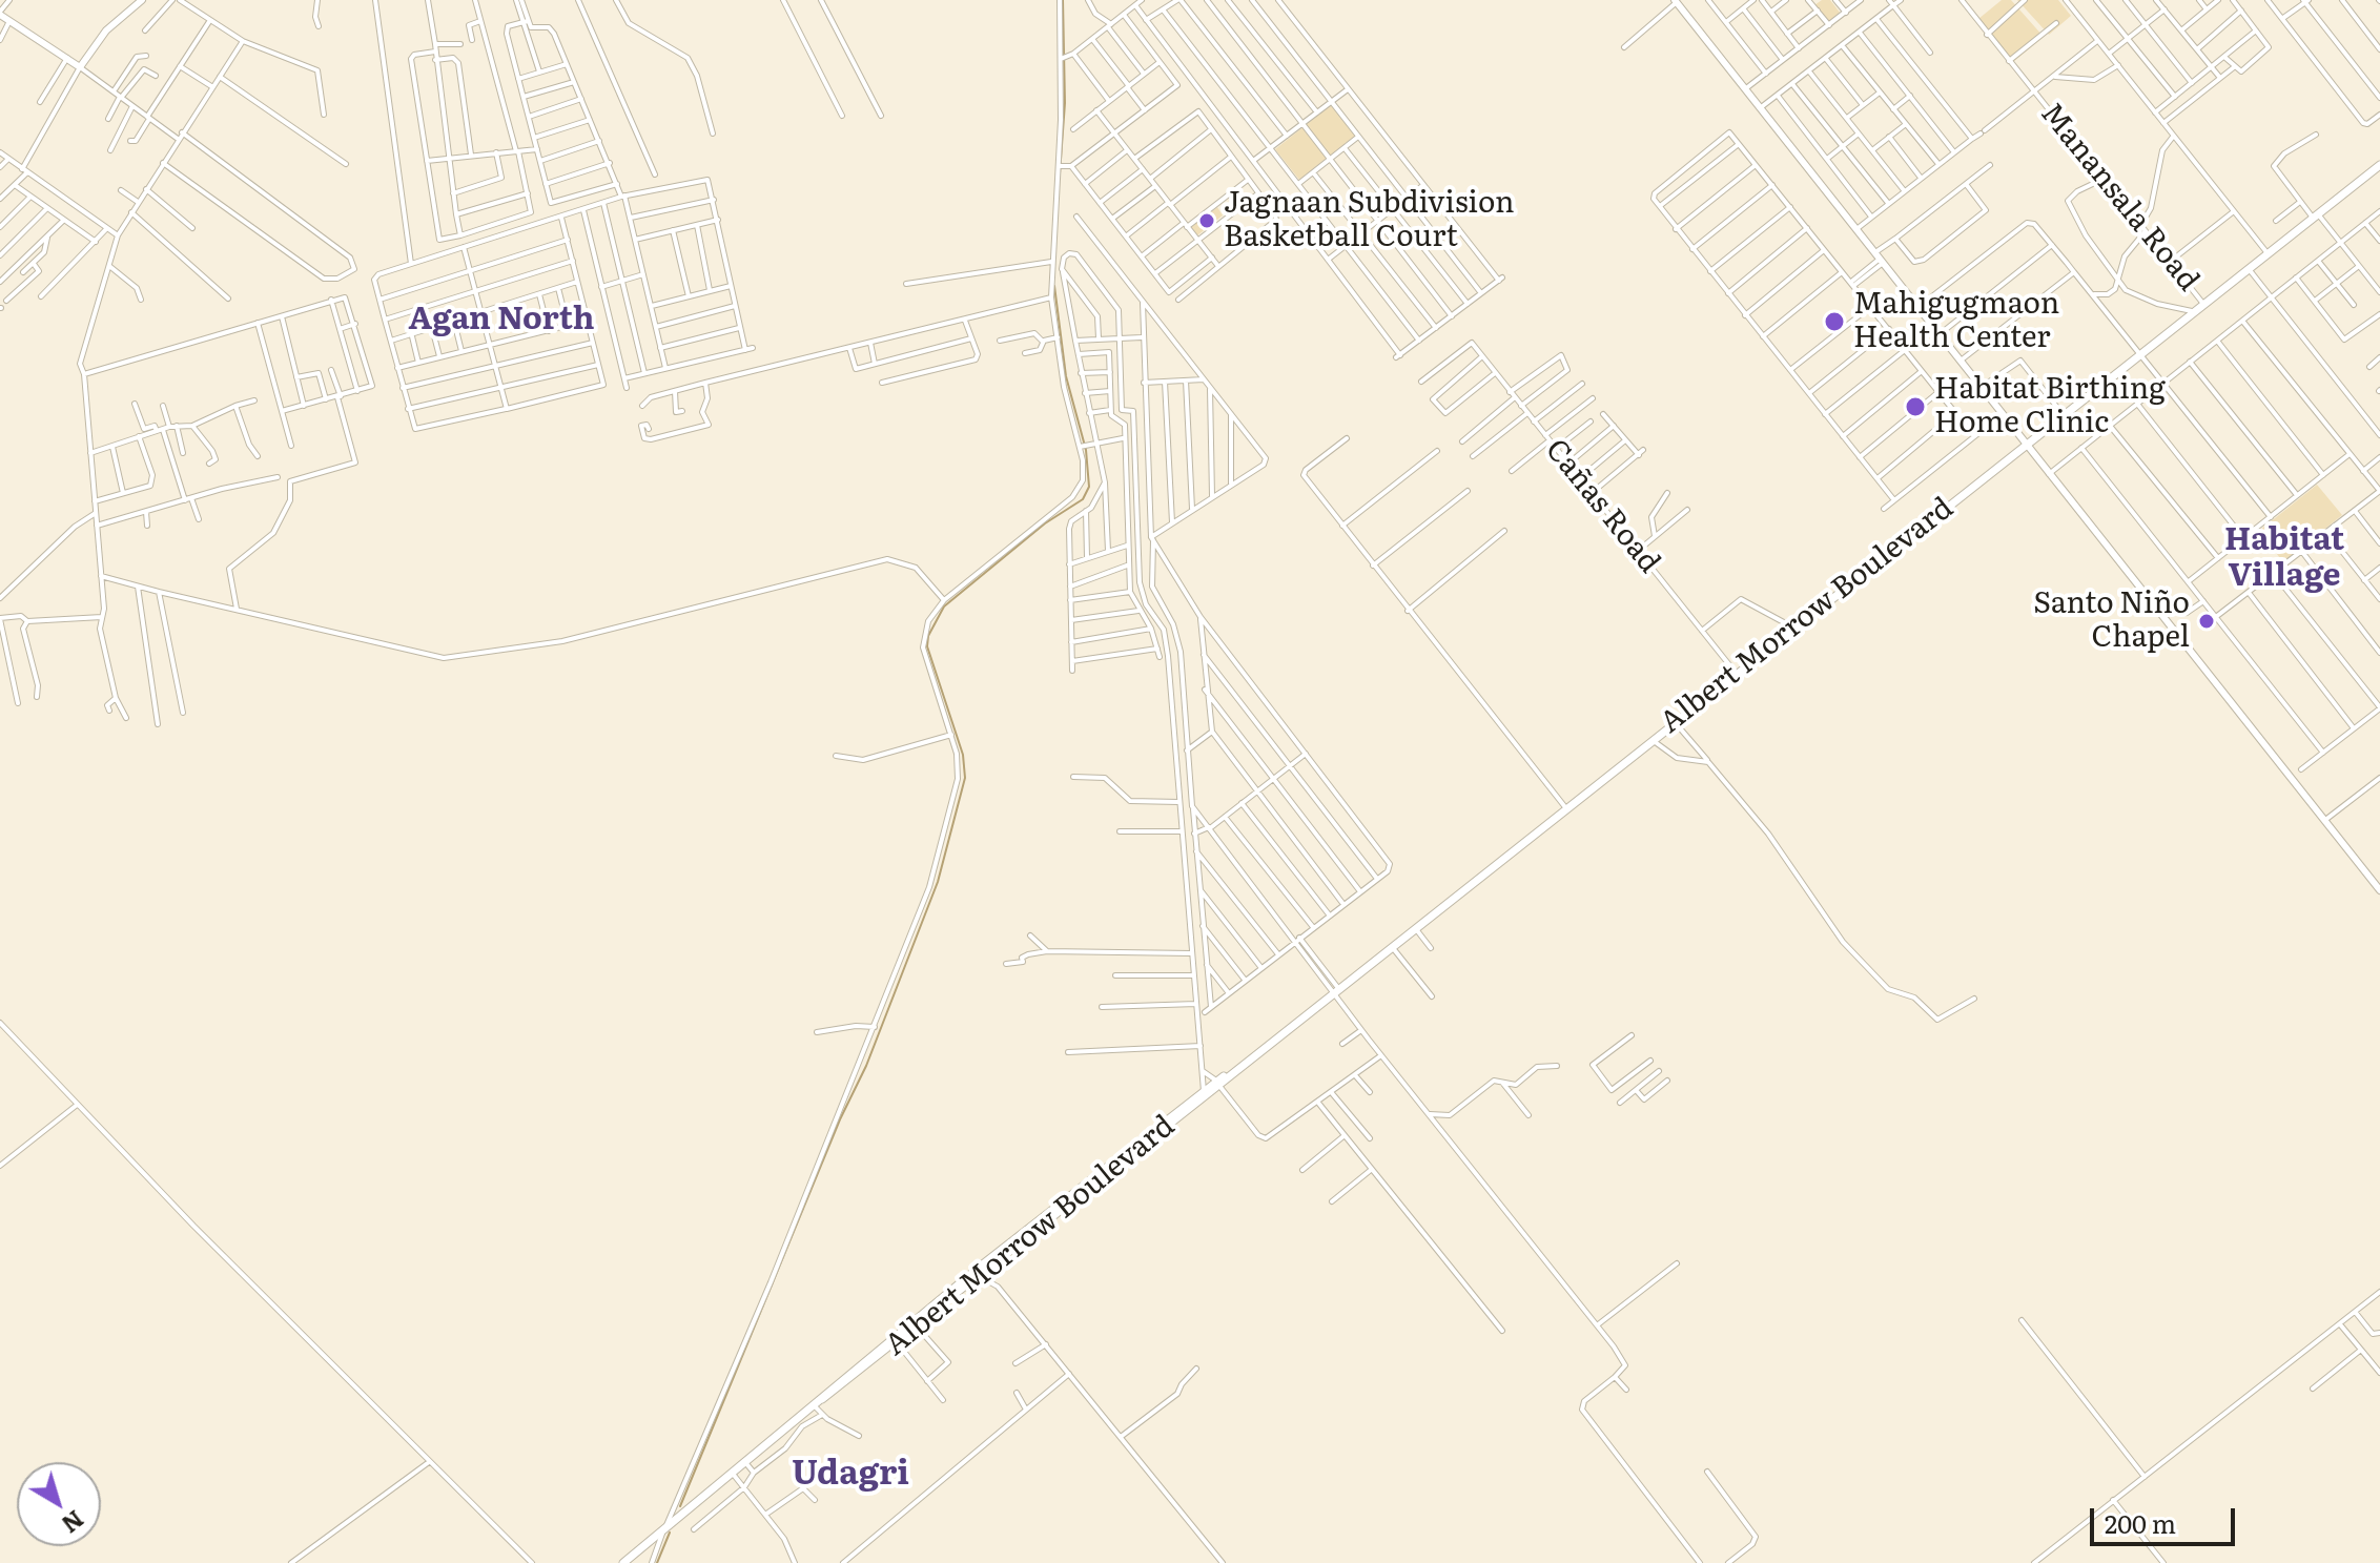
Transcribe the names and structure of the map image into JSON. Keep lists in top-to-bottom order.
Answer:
{
  "streets": {
    "highway": ["Albert Morrow Boulevard"],
    "street": ["Manansala Road", "Cañas Road"]
  },
  "crossings": [
    ["Manansala Road", "Albert Morrow Boulevard"],
    ["Cañas Road", "Albert Morrow Boulevard"]
  ],
  "districts": ["Agan North", "Habitat Village", "Udagri"],
  "places": [
    "Jagnaan Subdivision Basketball Court",
    "Mahigugmaon Health Center",
    "Habitat Birthing Home Clinic",
    "Santo Niño Chapel"
  ],
  "scale_bar": "200 m",
  "north": "bottom right"
}
